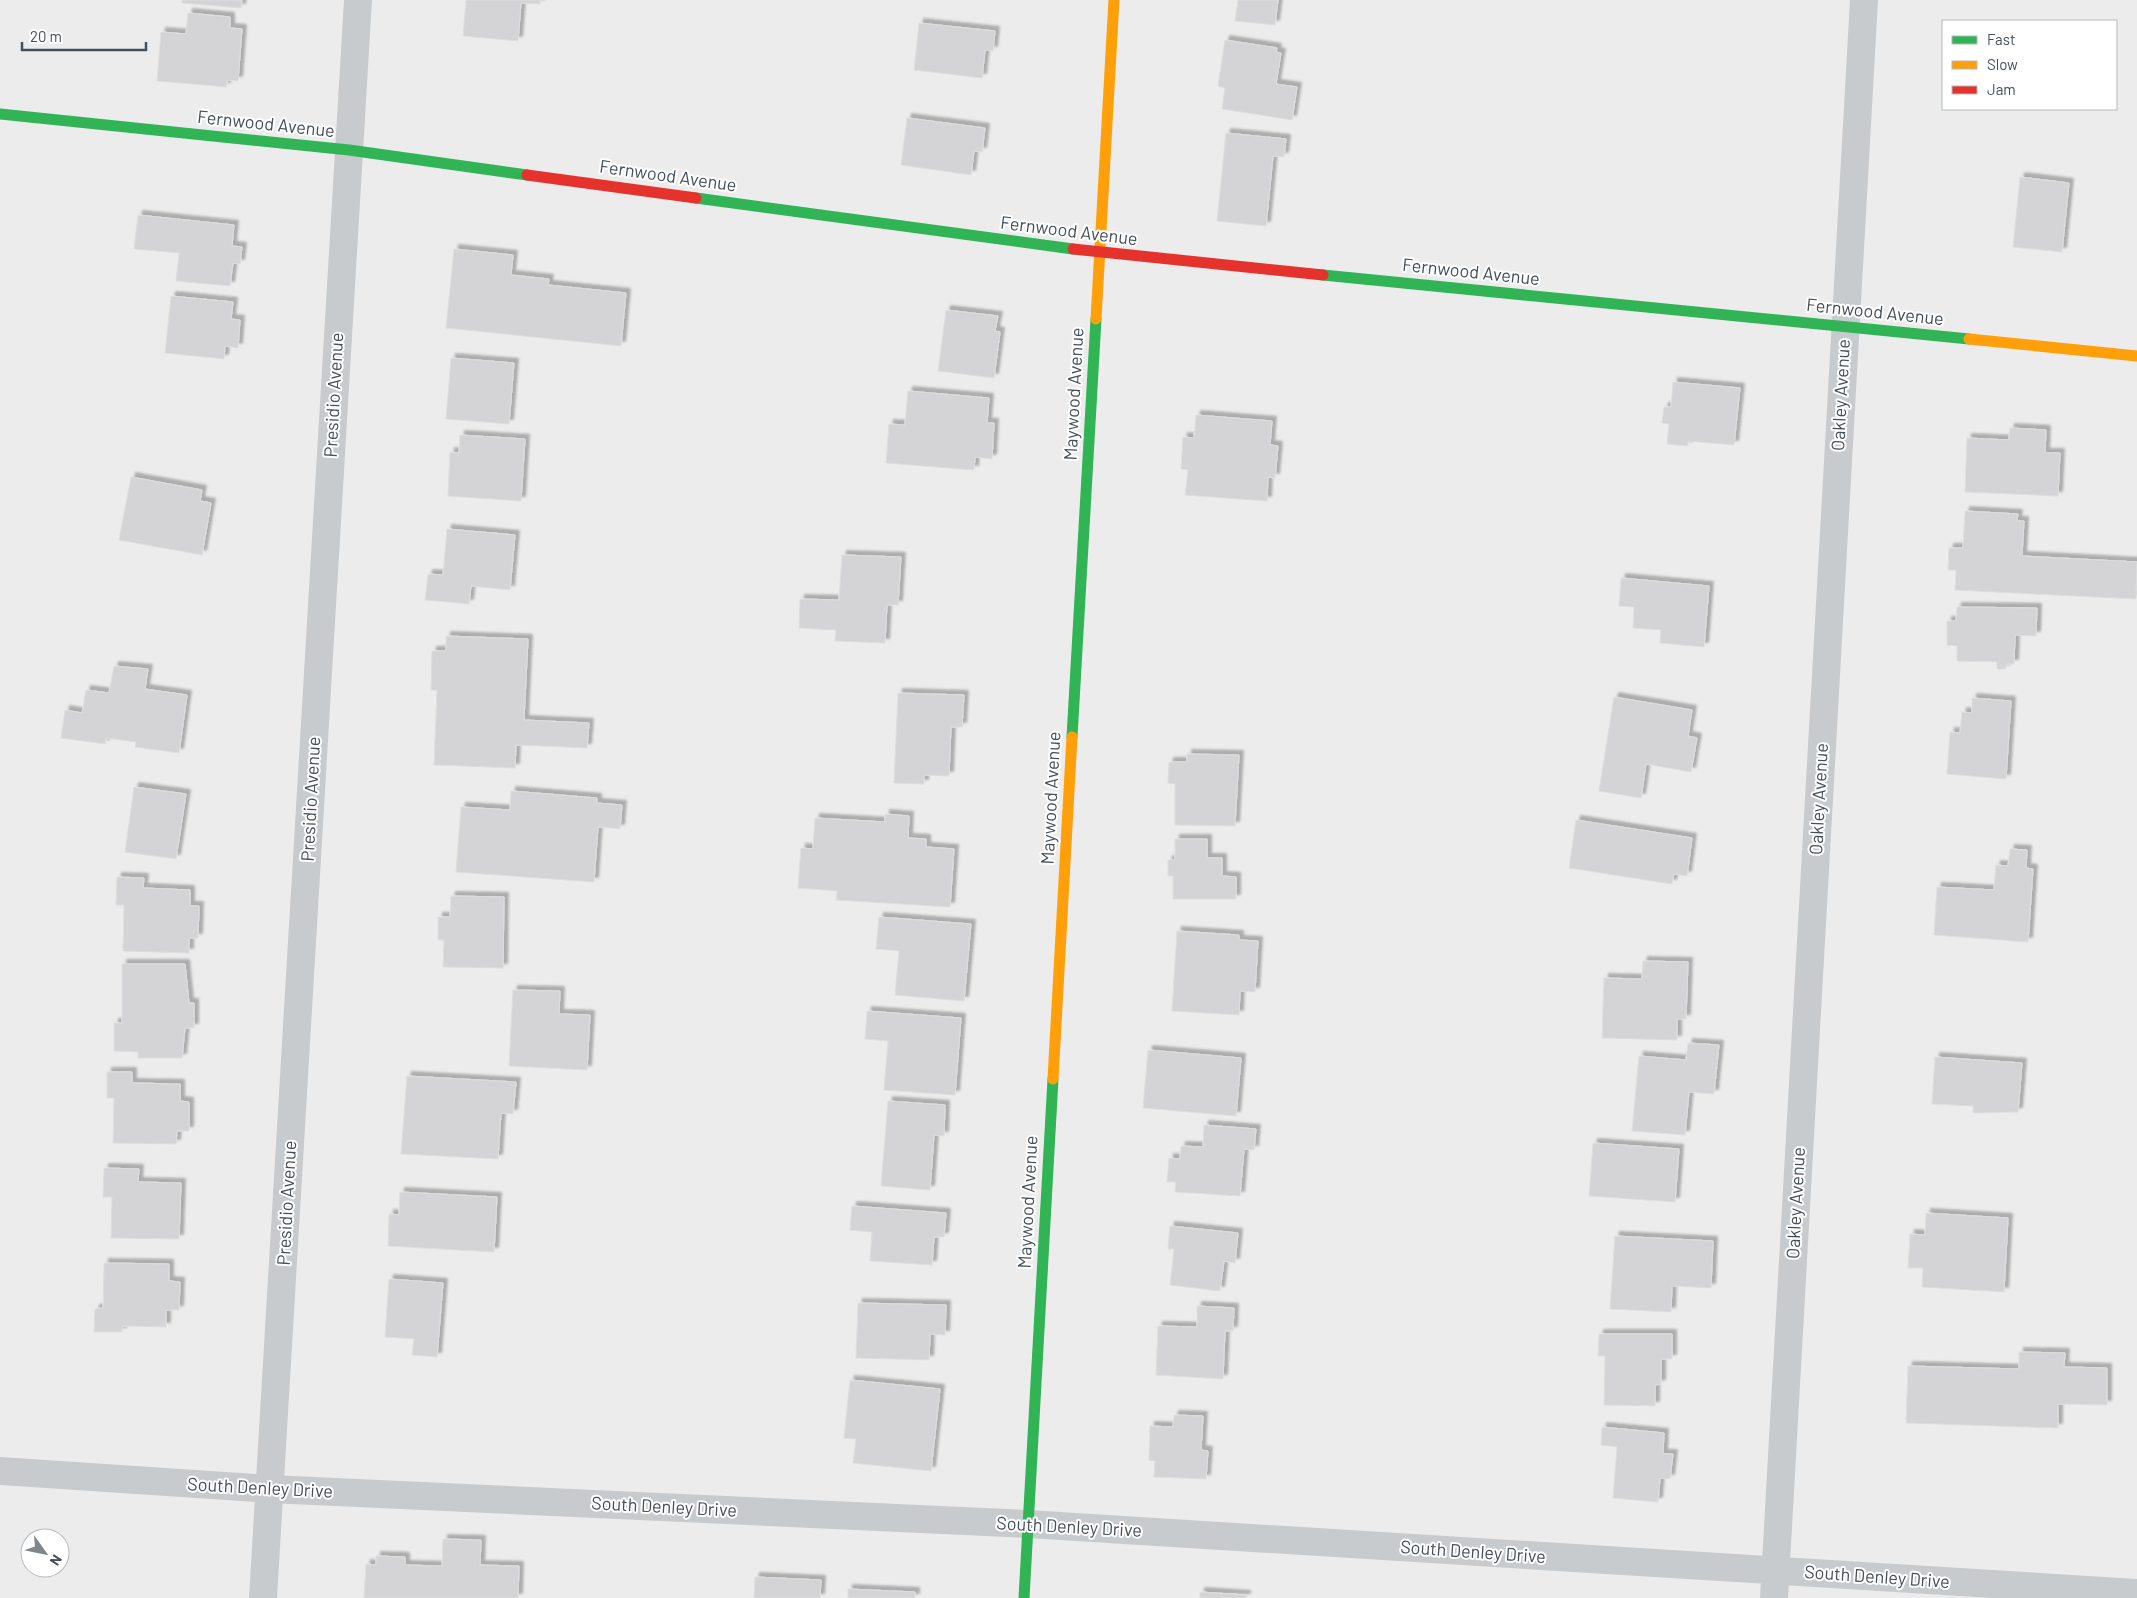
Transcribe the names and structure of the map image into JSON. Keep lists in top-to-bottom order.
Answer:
{
  "streets": {
    "street": [
      "Fernwood Avenue",
      "Maywood Avenue",
      "Presidio Avenue",
      "Oakley Avenue",
      "South Denley Drive"
    ]
  },
  "crossings": [
    ["Fernwood Avenue", "Maywood Avenue"],
    ["Fernwood Avenue", "Presidio Avenue"],
    ["Fernwood Avenue", "Oakley Avenue"],
    ["Maywood Avenue", "South Denley Drive"],
    ["Presidio Avenue", "South Denley Drive"],
    ["Oakley Avenue", "South Denley Drive"]
  ],
  "legend": ["Fast", "Slow", "Jam"],
  "scale_bar": "20 m",
  "north": "bottom right"
}
